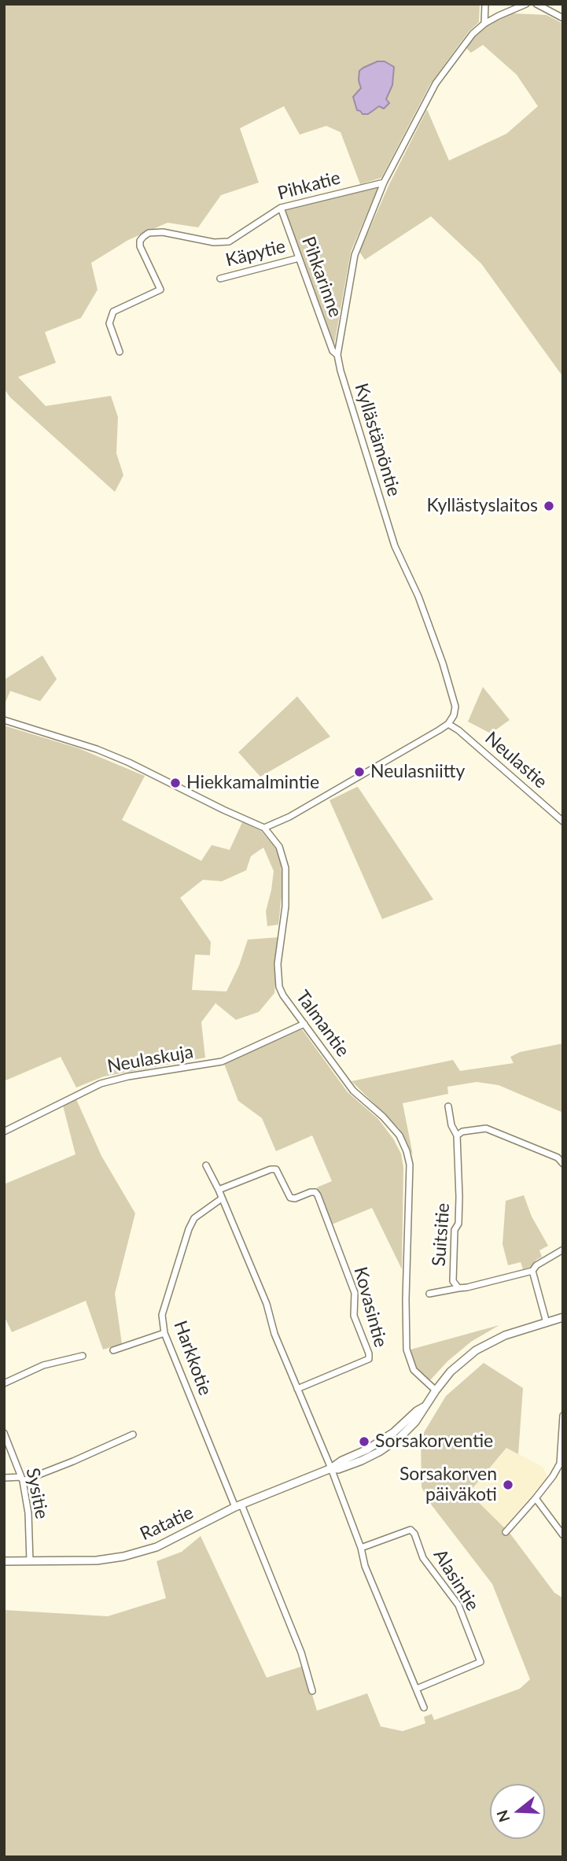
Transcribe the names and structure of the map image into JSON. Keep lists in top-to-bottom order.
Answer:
{
  "streets": {
    "street": [
      "Pihkatie",
      "Käpytie",
      "Pihkarinne",
      "Kyllästämöntie",
      "Neulastie",
      "Talmantie",
      "Neulaskuja",
      "Suitsitie",
      "Kovasintie",
      "Harkkotie",
      "Sysitie",
      "Ratatie",
      "Alasintie"
    ]
  },
  "crossings": [
    ["Pihkatie", "Pihkarinne"],
    ["Pihkatie", "Kyllästämöntie"],
    ["Käpytie", "Pihkarinne"],
    ["Pihkarinne", "Kyllästämöntie"],
    ["Kyllästämöntie", "Neulastie"],
    ["Talmantie", "Neulaskuja"],
    ["Talmantie", "Ratatie"],
    ["Harkkotie", "Ratatie"],
    ["Sysitie", "Ratatie"]
  ],
  "places": [
    "Kyllästyslaitos",
    "Neulasniitty",
    "Hiekkamalmintie",
    "Sorsakorventie",
    "Sorsakorven päiväkoti"
  ],
  "north": "left"
}
